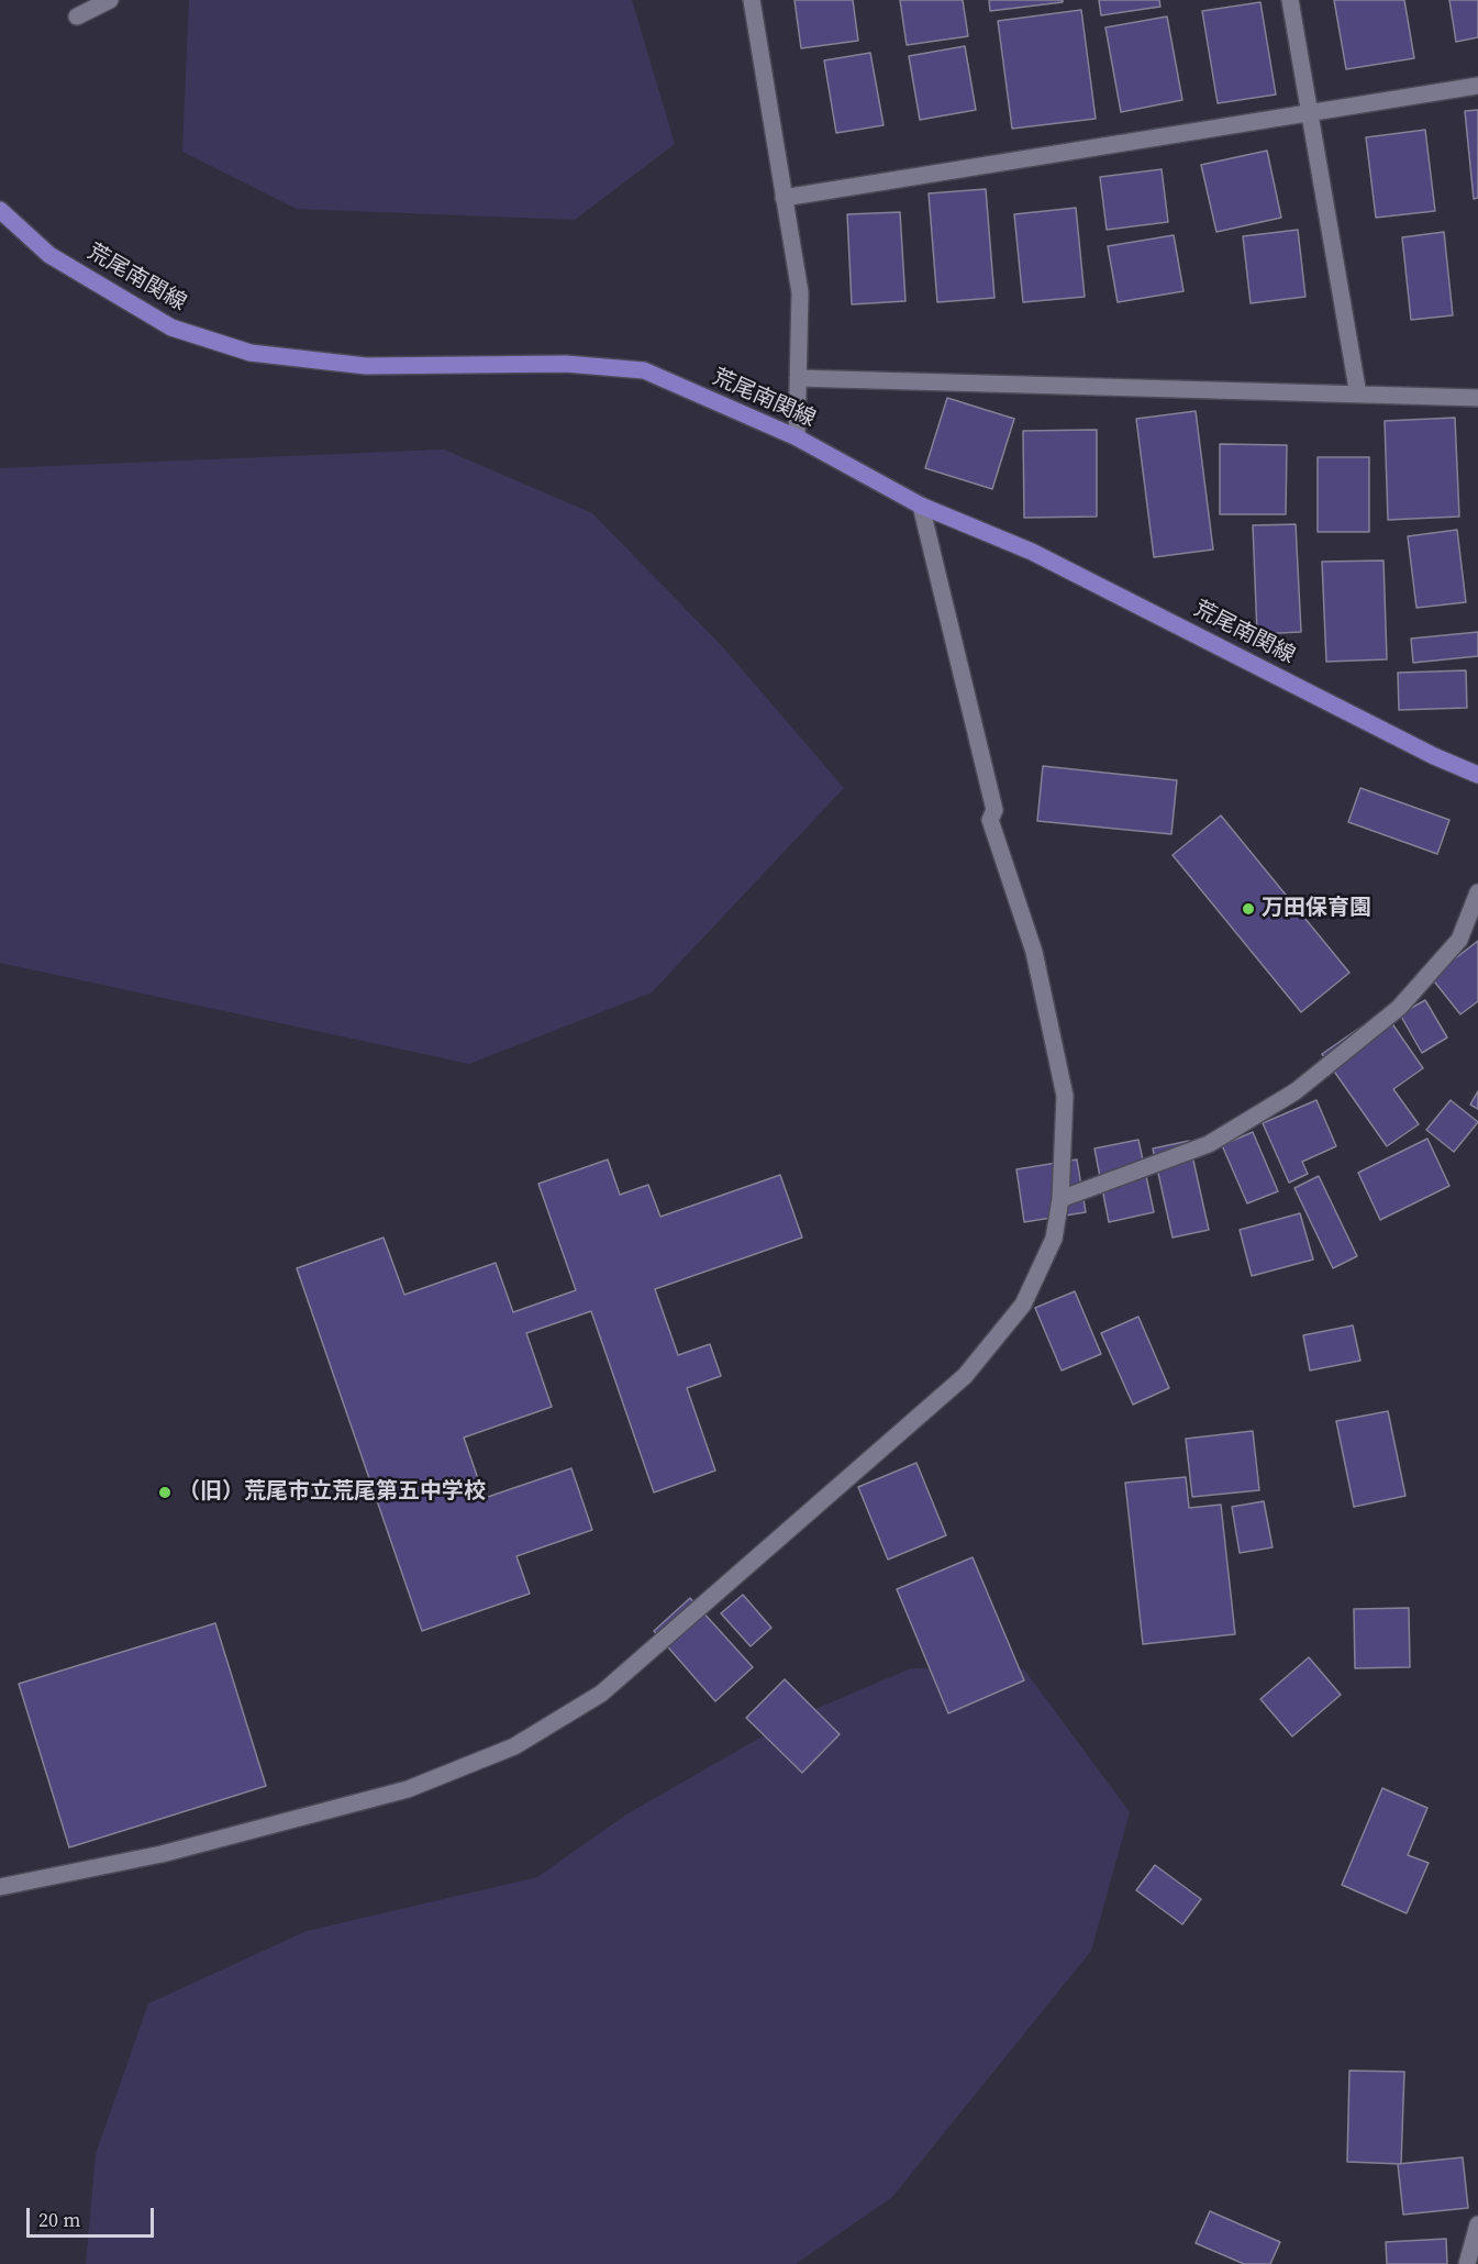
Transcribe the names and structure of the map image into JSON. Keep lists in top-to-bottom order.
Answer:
{
  "streets": {
    "main road": ["荒尾南関線"]
  },
  "places": ["万田保育園", "（旧）荒尾市立荒尾第五中学校"],
  "scale_bar": "20 m"
}
